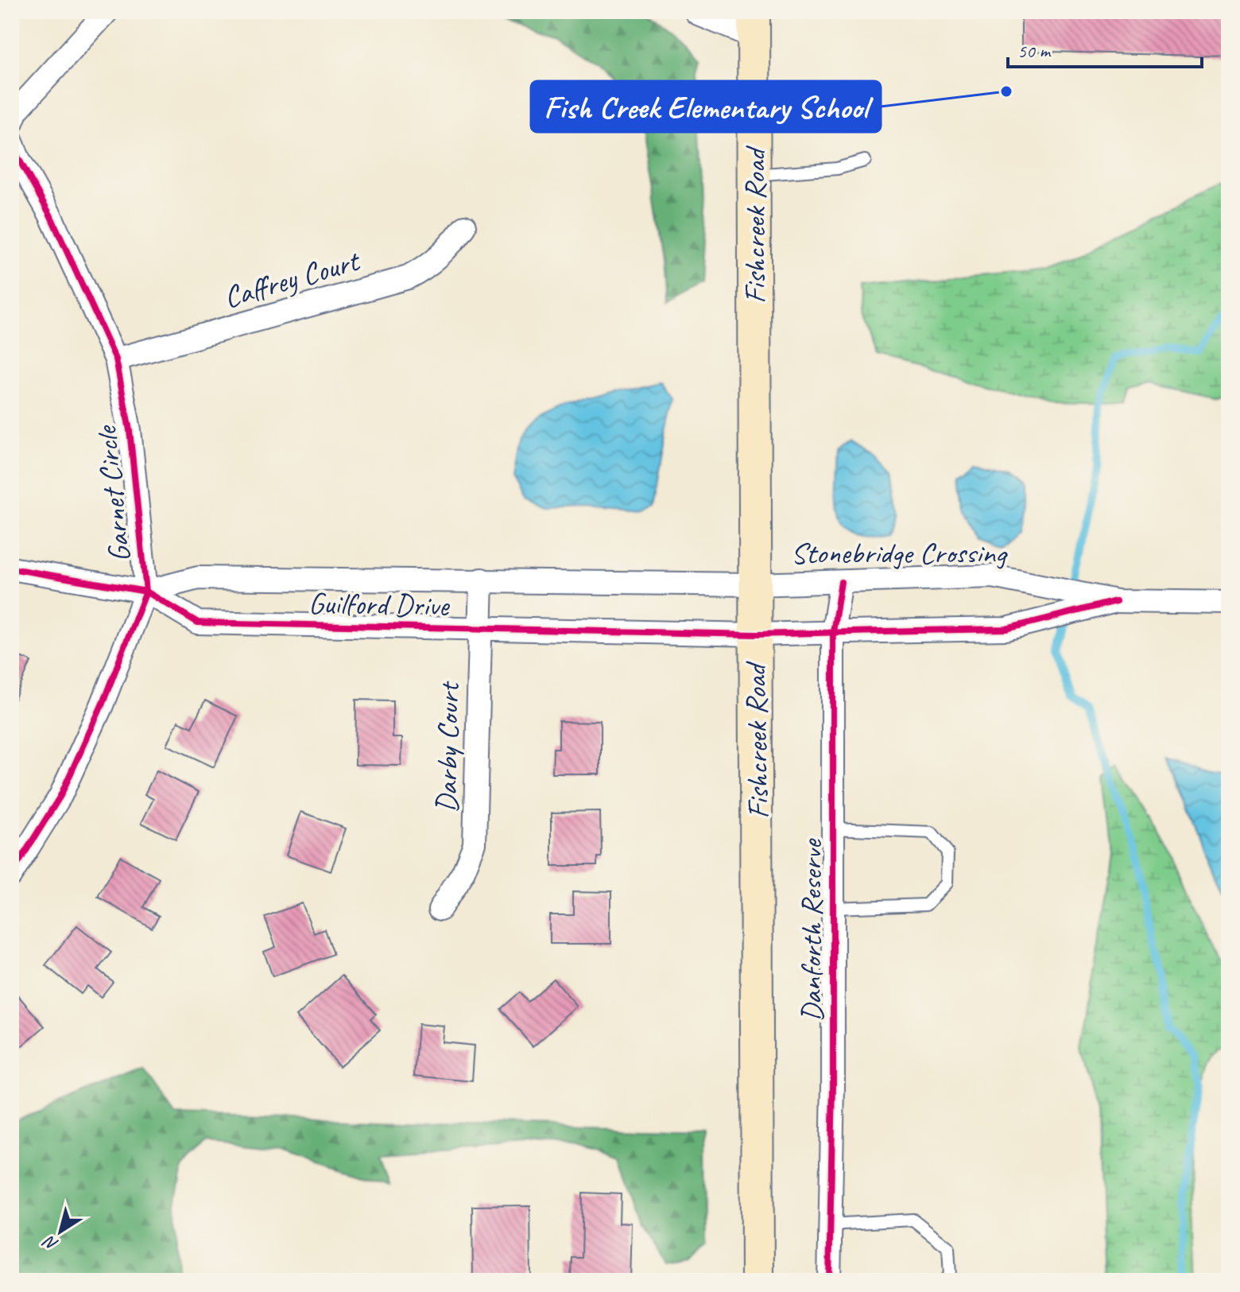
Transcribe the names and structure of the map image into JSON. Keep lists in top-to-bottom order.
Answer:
{
  "streets": {
    "main road": ["Fishcreek Road"],
    "street": [
      "Caffrey Court",
      "Garnet Circle",
      "Stonebridge Crossing",
      "Guilford Drive",
      "Darby Court",
      "Danforth Reserve"
    ]
  },
  "crossings": [
    ["Fishcreek Road", "Stonebridge Crossing"],
    ["Fishcreek Road", "Guilford Drive"],
    ["Caffrey Court", "Garnet Circle"],
    ["Garnet Circle", "Guilford Drive"],
    ["Stonebridge Crossing", "Guilford Drive"],
    ["Stonebridge Crossing", "Danforth Reserve"],
    ["Guilford Drive", "Darby Court"]
  ],
  "places": ["Fish Creek Elementary School"],
  "scale_bar": "50 m",
  "north": "bottom left"
}
